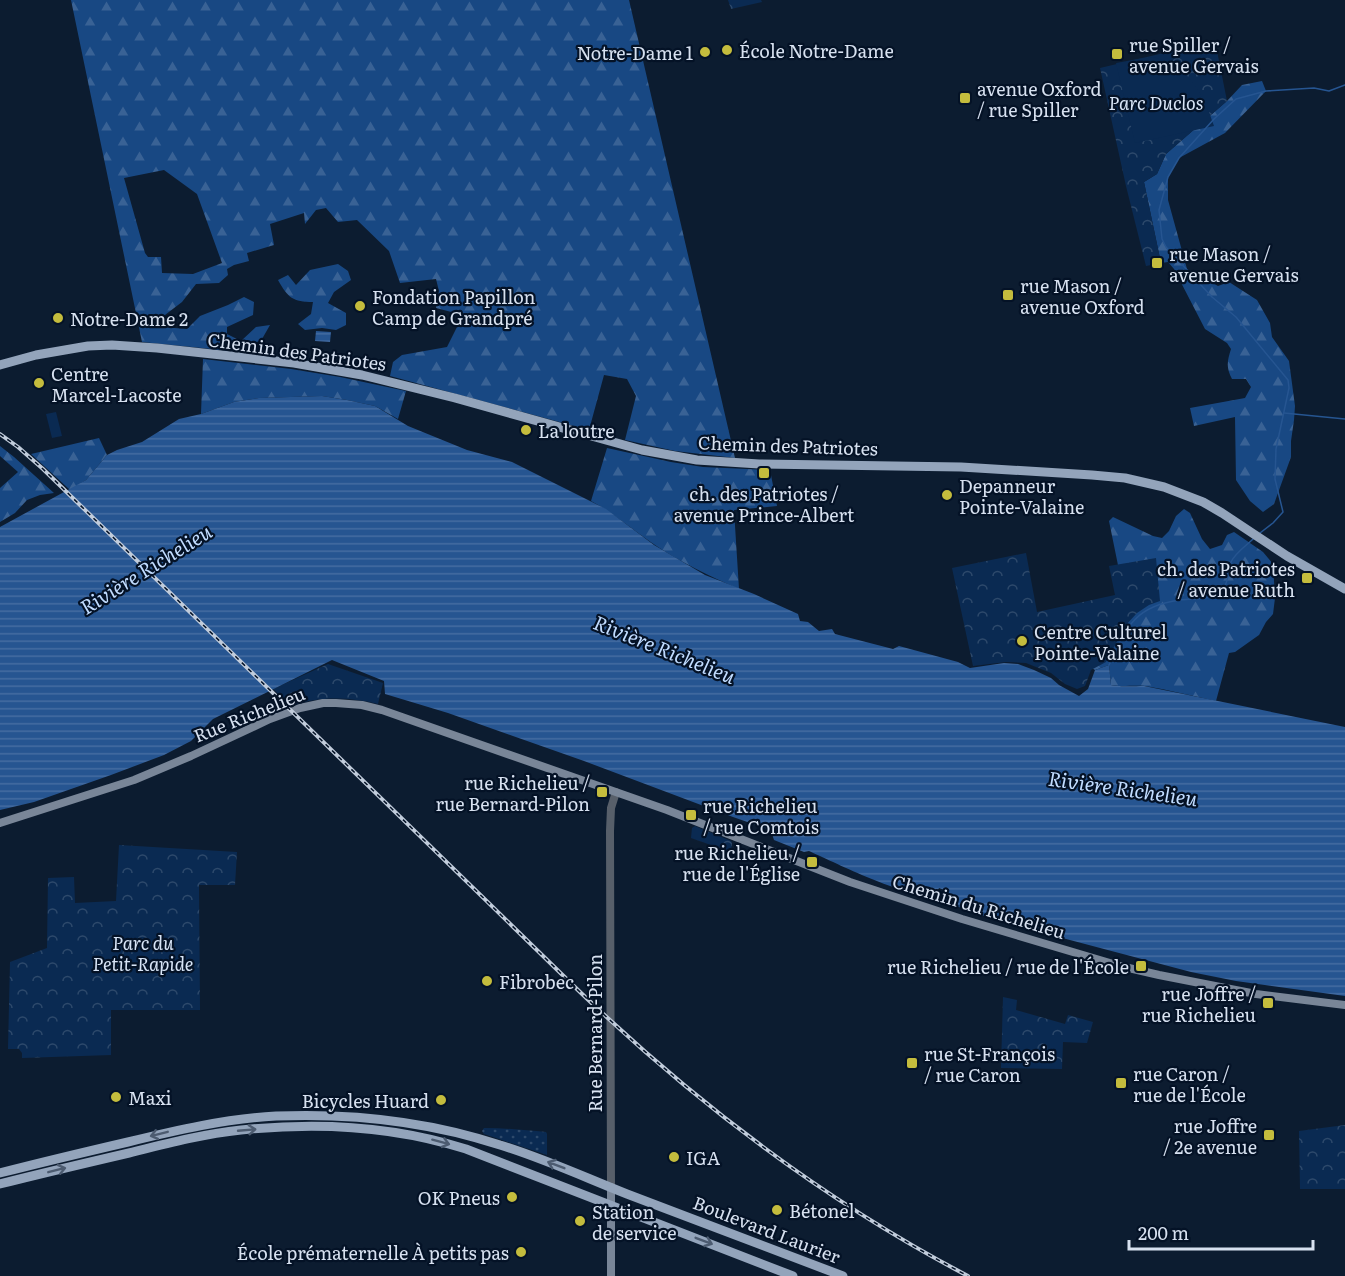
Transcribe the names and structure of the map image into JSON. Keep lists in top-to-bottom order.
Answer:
{
  "streets": {
    "main road": [
      "Chemin des Patriotes",
      "Rue Richelieu",
      "Chemin du Richelieu",
      "Rue Bernard-Pilon",
      "Boulevard Laurier"
    ]
  },
  "crossings": [
    ["Rue Richelieu", "Chemin du Richelieu"],
    ["Rue Richelieu", "Rue Bernard-Pilon"],
    ["Chemin du Richelieu", "Rue Bernard-Pilon"],
    ["Rue Bernard-Pilon", "Boulevard Laurier"]
  ],
  "water": ["Rivière Richelieu"],
  "parks": ["Parc Duclos", "Parc du Petit-Rapide"],
  "places": {
    "other": [
      "École Notre-Dame",
      "Notre-Dame 1",
      "Fondation Papillon Camp de Grandpré",
      "Notre-Dame 2",
      "Centre Marcel-Lacoste",
      "La loutre",
      "Depanneur Pointe-Valaine",
      "Centre Culturel Pointe-Valaine",
      "Fibrobec",
      "Maxi",
      "Bicycles Huard",
      "IGA",
      "OK Pneus",
      "Bétonel",
      "Station de service",
      "École prématernelle À petits pas"
    ],
    "transit": [
      "rue Spiller / avenue Gervais",
      "avenue Oxford / rue Spiller",
      "rue Mason / avenue Gervais",
      "rue Mason / avenue Oxford",
      "ch. des Patriotes / avenue Prince-Albert",
      "ch. des Patriotes / avenue Ruth",
      "rue Richelieu / rue Bernard-Pilon",
      "rue Richelieu / rue Comtois",
      "rue Richelieu / rue de l'Église",
      "rue Richelieu / rue de l'École",
      "rue Joffre / rue Richelieu",
      "rue St-François / rue Caron",
      "rue Caron / rue de l'École",
      "rue Joffre / 2e avenue"
    ]
  },
  "scale_bar": "200 m"
}
